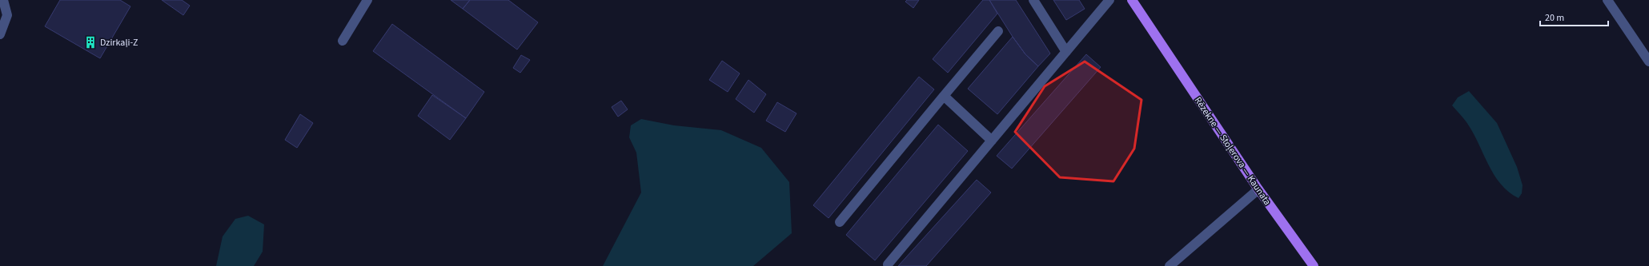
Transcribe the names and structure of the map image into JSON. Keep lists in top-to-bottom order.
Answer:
{
  "streets": {
    "main road": ["Rēzekne — Stoļerova — Kaunata"]
  },
  "places": {
    "building": ["Dzirkaļi-Z"]
  },
  "scale_bar": "20 m"
}
